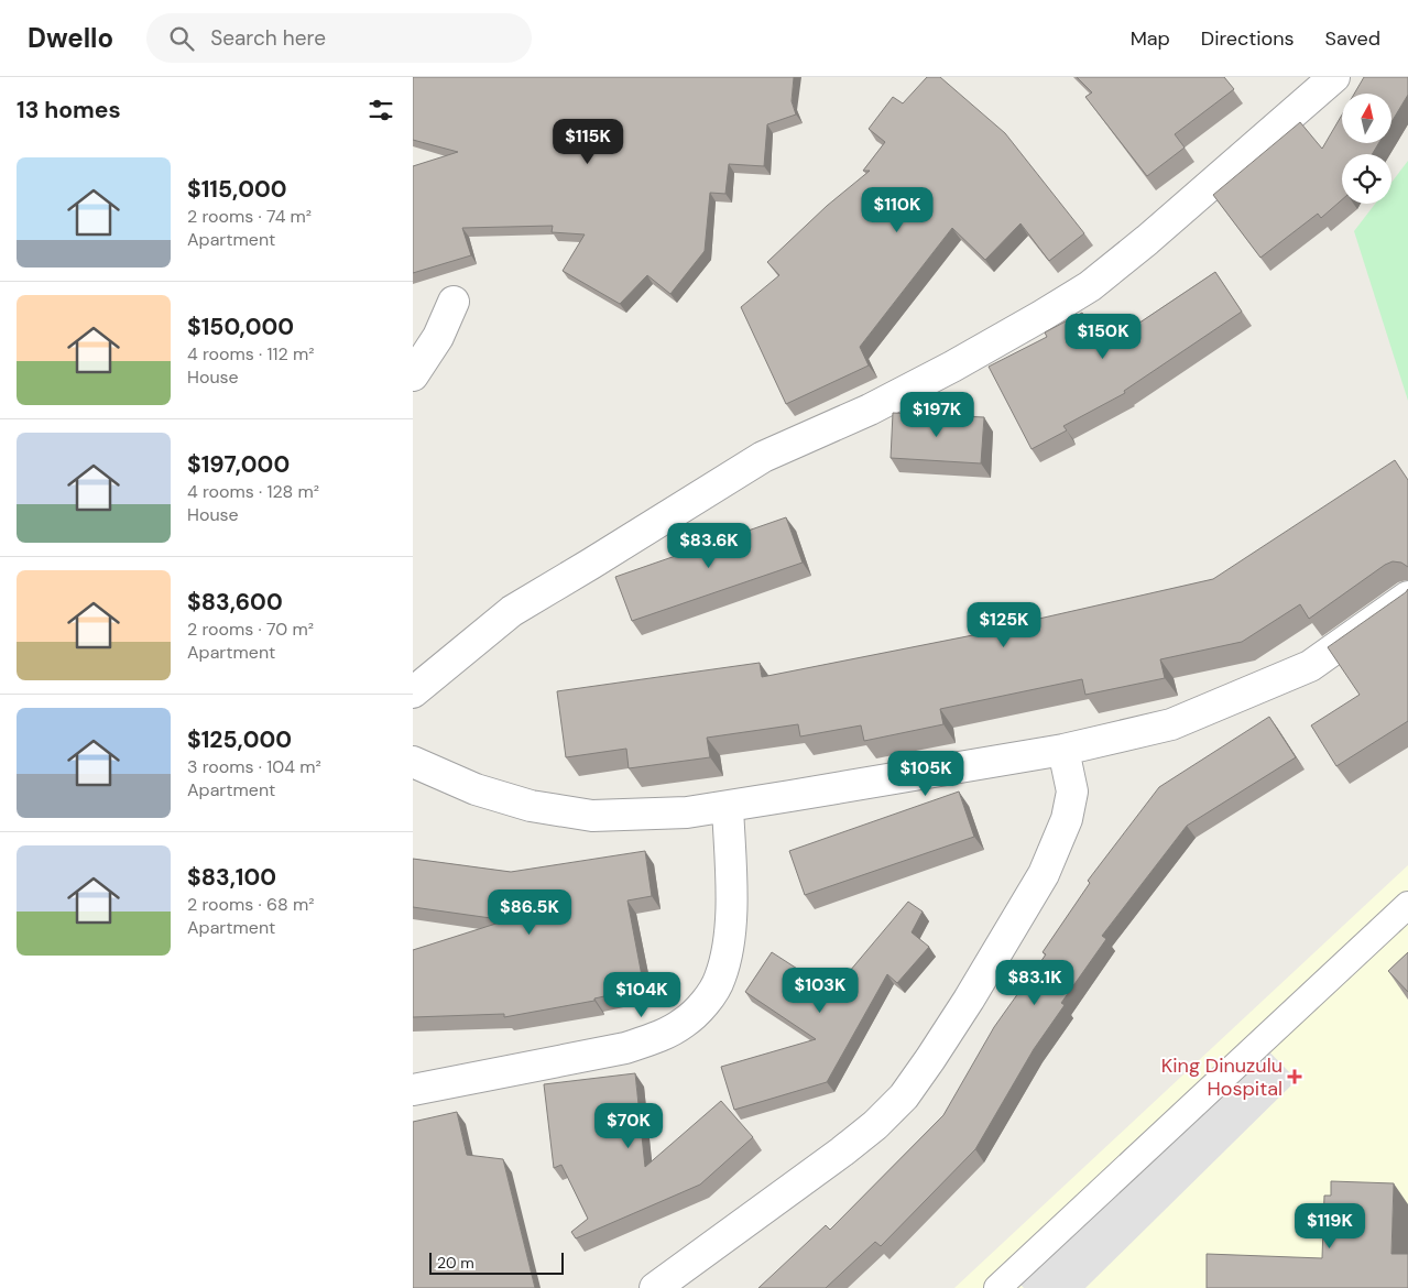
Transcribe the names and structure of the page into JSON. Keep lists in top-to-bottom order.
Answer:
{
  "places": {
    "health": ["King Dinuzulu Hospital"]
  },
  "scale_bar": "20 m",
  "north": "top",
  "page": {
    "header": "Dwello",
    "search": "Search here",
    "nav": ["Map", "Directions", "Saved"],
    "heading": "13 homes",
    "price": [
      "$115K",
      "$110K",
      "$150K",
      "$197K",
      "$83.6K",
      "$125K",
      "$105K",
      "$86.5K",
      "$83.1K",
      "$103K",
      "$104K",
      "$70K",
      "$119K"
    ],
    "list": [
      {
        "name": "$115,000",
        "note": "2 rooms · 74 m² · Apartment"
      },
      {
        "name": "$150,000",
        "note": "4 rooms · 112 m² · House"
      },
      {
        "name": "$197,000",
        "note": "4 rooms · 128 m² · House"
      },
      {
        "name": "$83,600",
        "note": "2 rooms · 70 m² · Apartment"
      },
      {
        "name": "$125,000",
        "note": "3 rooms · 104 m² · Apartment"
      },
      {
        "name": "$83,100",
        "note": "2 rooms · 68 m² · Apartment"
      }
    ],
    "scale": "20 m"
  }
}
